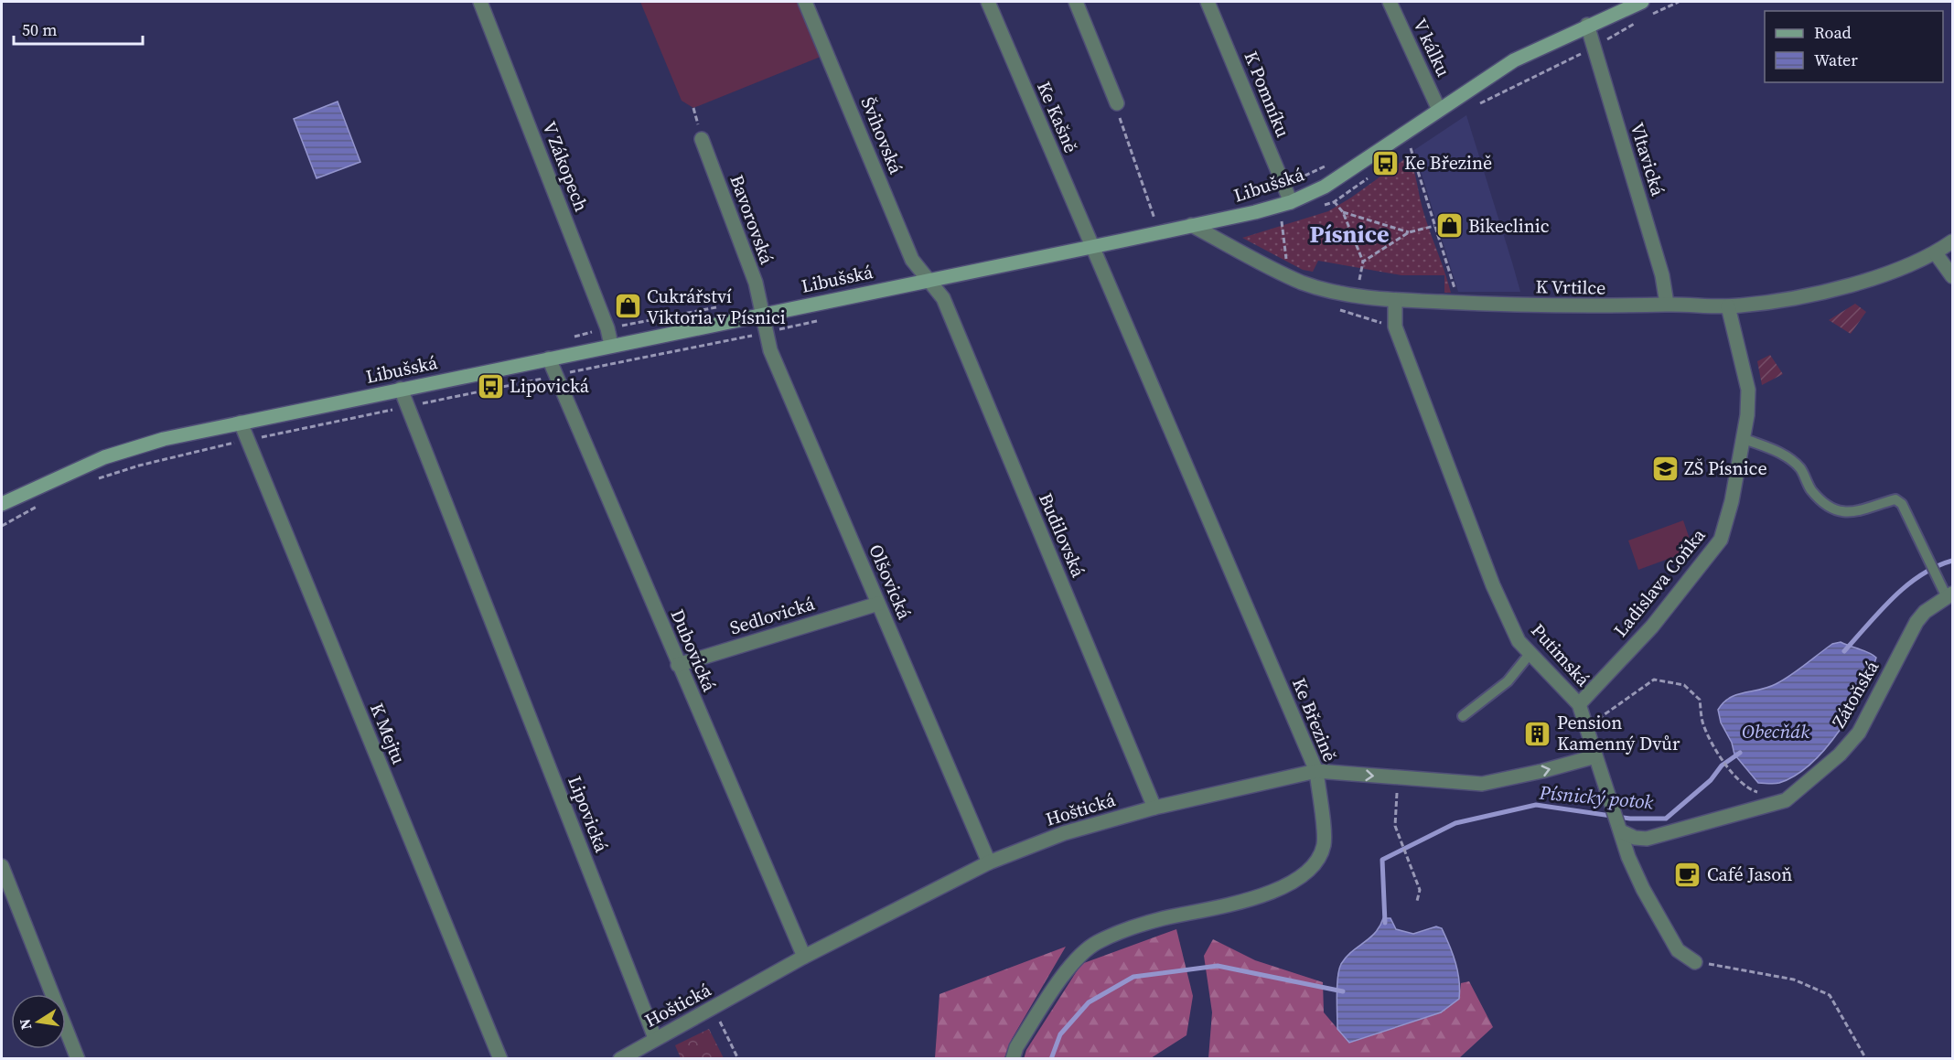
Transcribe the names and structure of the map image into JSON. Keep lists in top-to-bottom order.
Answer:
{
  "streets": {
    "street": [
      "V kálku",
      "K Pomníku",
      "Ke Kašně",
      "Švihovská",
      "Vltavická",
      "V Zákopech",
      "Libušská",
      "Bavorovská",
      "K Vrtilce",
      "Budilovská",
      "Olšovická",
      "Ladislava Coňka",
      "Sedlovická",
      "Dubovická",
      "Putimská",
      "Zátoňská",
      "Ke Březině",
      "K Mejtu",
      "Hoštická",
      "Lipovická"
    ]
  },
  "crossings": [
    ["V kálku", "Libušská"],
    ["K Pomníku", "Libušská"],
    ["Ke Kašně", "Libušská"],
    ["Ke Kašně", "Ke Březině"],
    ["Švihovská", "Libušská"],
    ["Švihovská", "Budilovská"],
    ["Vltavická", "Libušská"],
    ["Vltavická", "K Vrtilce"],
    ["V Zákopech", "Libušská"],
    ["Libušská", "Bavorovská"],
    ["Libušská", "K Vrtilce"],
    ["Libušská", "Budilovská"],
    ["Libušská", "Olšovická"],
    ["Libušská", "Dubovická"],
    ["Libušská", "Ke Březině"],
    ["Libušská", "K Mejtu"],
    ["Libušská", "Lipovická"],
    ["Bavorovská", "Olšovická"],
    ["K Vrtilce", "Ladislava Coňka"],
    ["K Vrtilce", "Putimská"],
    ["Budilovská", "Hoštická"],
    ["Olšovická", "Sedlovická"],
    ["Olšovická", "Hoštická"],
    ["Ladislava Coňka", "Putimská"],
    ["Sedlovická", "Dubovická"],
    ["Dubovická", "Hoštická"],
    ["Putimská", "Zátoňská"],
    ["Putimská", "Hoštická"],
    ["Ke Březině", "Hoštická"],
    ["Hoštická", "Lipovická"]
  ],
  "districts": ["Písnice"],
  "water": ["Obecňák", "Písnický potok"],
  "places": {
    "bus stop": ["Ke Březině", "Lipovická"],
    "shop": ["Bikeclinic", "Cukrářství Viktoria v Písnici"],
    "school or university": ["ZŠ Písnice"],
    "building": ["Pension Kamenný Dvůr"],
    "cafe": ["Café Jasoň"]
  },
  "legend": ["Road", "Water"],
  "scale_bar": "50 m",
  "north": "left"
}
